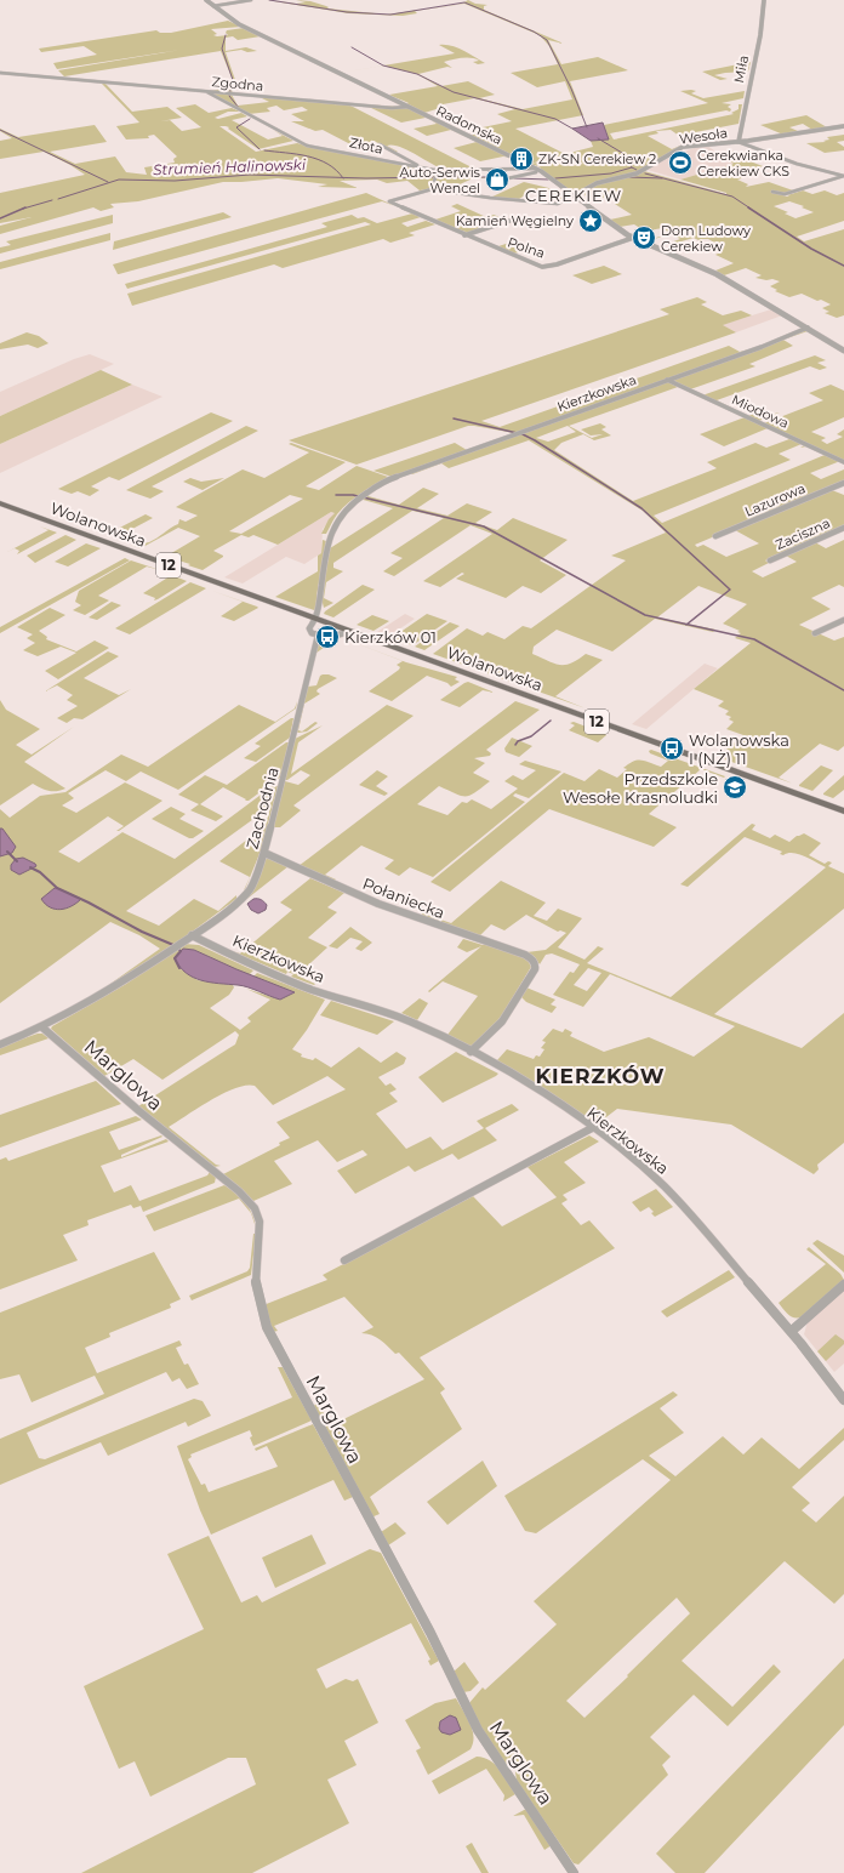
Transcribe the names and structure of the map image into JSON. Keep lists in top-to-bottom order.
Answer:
{
  "streets": {
    "main road": ["Wolanowska", "12"],
    "street": [
      "Miła",
      "Zgodna",
      "Radomska",
      "Wesoła",
      "Złota",
      "Polna",
      "Kierzkowska",
      "Miodowa",
      "Lazurowa",
      "Zaciszna",
      "Zachodnia",
      "Połaniecka",
      "Marglowa"
    ]
  },
  "crossings": [
    ["Miła", "Wesoła"],
    ["Zgodna", "Radomska"],
    ["Zgodna", "Złota"],
    ["Radomska", "Wesoła"],
    ["Radomska", "Złota"],
    ["Radomska", "Polna"],
    ["Radomska", "Kierzkowska"],
    ["Kierzkowska", "Miodowa"],
    ["Kierzkowska", "Zachodnia"],
    ["Kierzkowska", "Połaniecka"],
    ["Wolanowska", "Zachodnia"],
    ["Zachodnia", "Połaniecka"],
    ["Zachodnia", "Marglowa"]
  ],
  "districts": ["CEREKIEW", "KIERZKÓW"],
  "water": ["Strumień Halinowski"],
  "places": {
    "building": ["ZK-SN Cerekiew 2"],
    "sports": ["Cerekwianka Cerekiew CKS"],
    "shop": ["Auto-Serwis Wencel"],
    "place": ["Kamień Węgielny"],
    "theatre": ["Dom Ludowy Cerekiew"],
    "bus stop": ["Kierzków 01", "Wolanowska I (NŻ) 11"],
    "school or university": ["Przedszkole Wesołe Krasnoludki"]
  }
}
